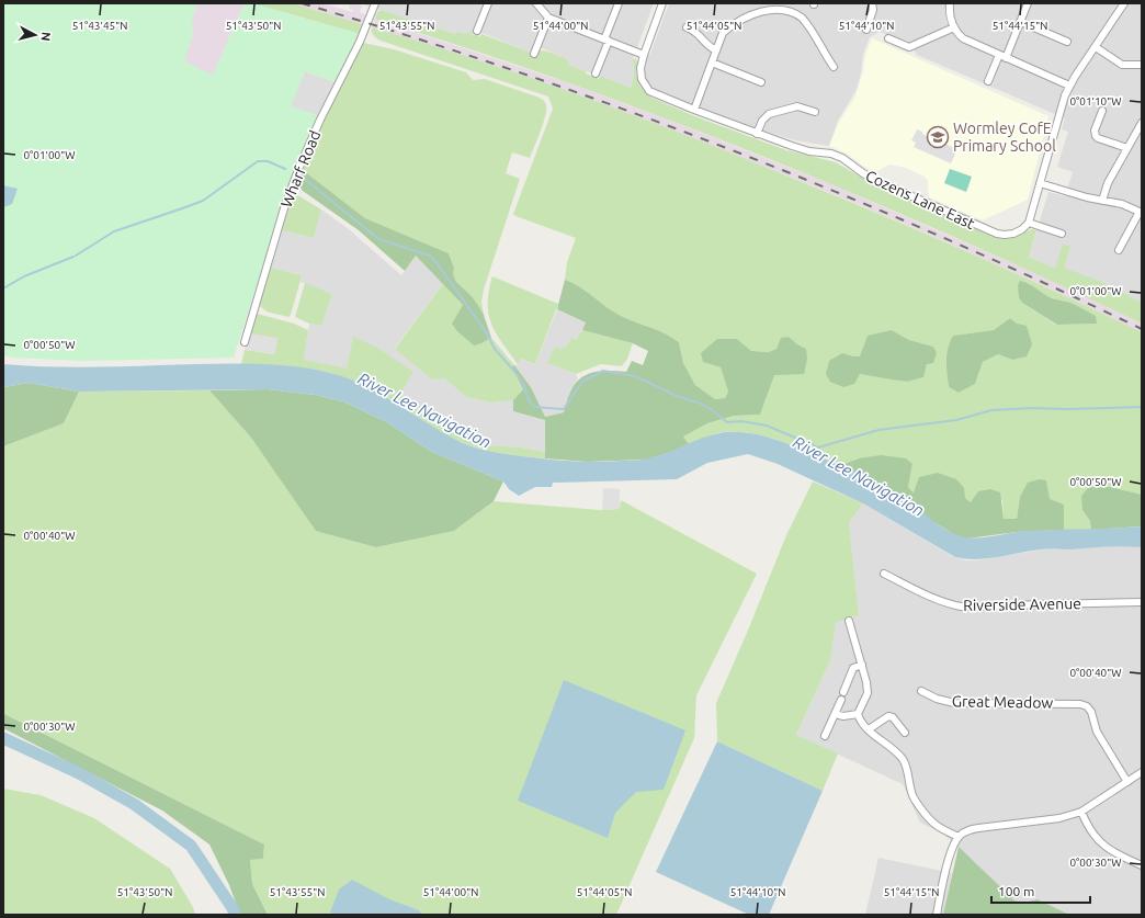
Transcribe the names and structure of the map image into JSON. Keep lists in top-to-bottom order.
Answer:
{
  "streets": {
    "street": [
      "Wharf Road",
      "Cozens Lane East",
      "Riverside Avenue",
      "Great Meadow"
    ]
  },
  "water": ["River Lee Navigation"],
  "places": {
    "school or university": ["Wormley CofE Primary School"]
  },
  "scale_bar": "100 m",
  "north": "right",
  "coordinates": [
    "51°43'45\"N",
    "51°43'50\"N",
    "51°43'55\"N",
    "51°44'00\"N",
    "51°44'05\"N",
    "51°44'10\"N",
    "51°44'15\"N",
    "0°01'10\"W",
    "0°01'00\"W",
    "0°00'50\"W",
    "0°00'40\"W",
    "0°00'30\"W"
  ]
}
